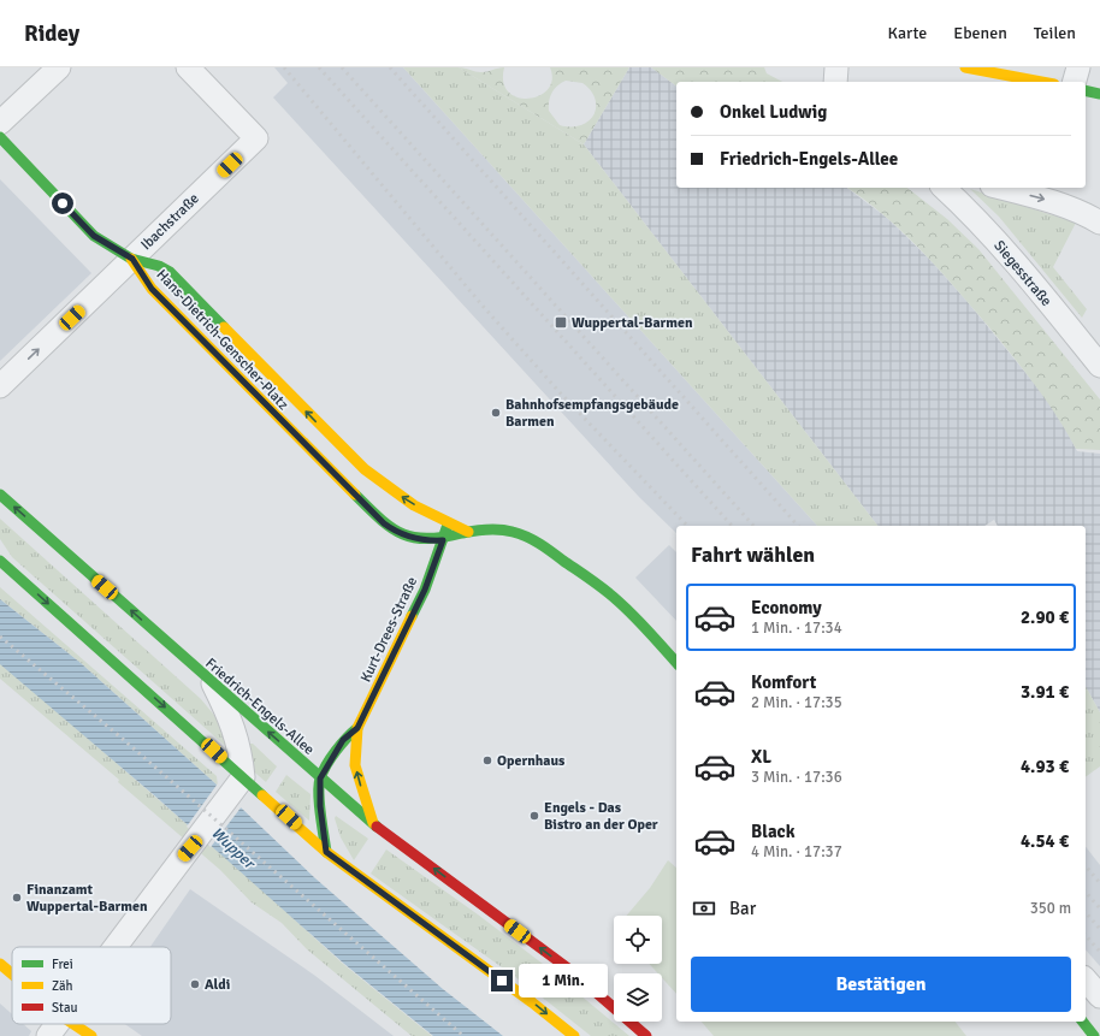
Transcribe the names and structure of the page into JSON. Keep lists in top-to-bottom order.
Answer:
{
  "streets": {
    "main road": ["Hans-Dietrich-Genscher-Platz", "Kurt-Drees-Straße", "Friedrich-Engels-Allee"],
    "street": ["Ibachstraße", "Siegesstraße"]
  },
  "crossings": [
    ["Ibachstraße", "Hans-Dietrich-Genscher-Platz"],
    ["Hans-Dietrich-Genscher-Platz", "Kurt-Drees-Straße"],
    ["Kurt-Drees-Straße", "Friedrich-Engels-Allee"]
  ],
  "one_way": ["Ibachstraße"],
  "water": ["Wupper"],
  "places": {
    "transit": ["Wuppertal-Barmen"],
    "other": [
      "Bahnhofsempfangsgebäude Barmen",
      "Opernhaus",
      "Engels - Das Bistro an der Oper",
      "Finanzamt Wuppertal-Barmen",
      "Aldi"
    ]
  },
  "legend": ["Frei", "Zäh", "Stau"],
  "page": {
    "header": "Ridey",
    "nav": ["Karte", "Ebenen", "Teilen"],
    "banner": ["Onkel Ludwig", "Friedrich-Engels-Allee"],
    "heading": "Fahrt wählen",
    "list": [
      {
        "name": "Economy",
        "note": "1 Min. · 17:34",
        "value": "2.90 €"
      },
      {
        "name": "Komfort",
        "note": "2 Min. · 17:35",
        "value": "3.91 €"
      },
      {
        "name": "XL",
        "note": "3 Min. · 17:36",
        "value": "4.93 €"
      },
      {
        "name": "Black",
        "note": "4 Min. · 17:37",
        "value": "4.54 €"
      }
    ],
    "pay": ["Bar", "350 m"],
    "buttons": "Bestätigen",
    "bubble": "1 Min."
  }
}
